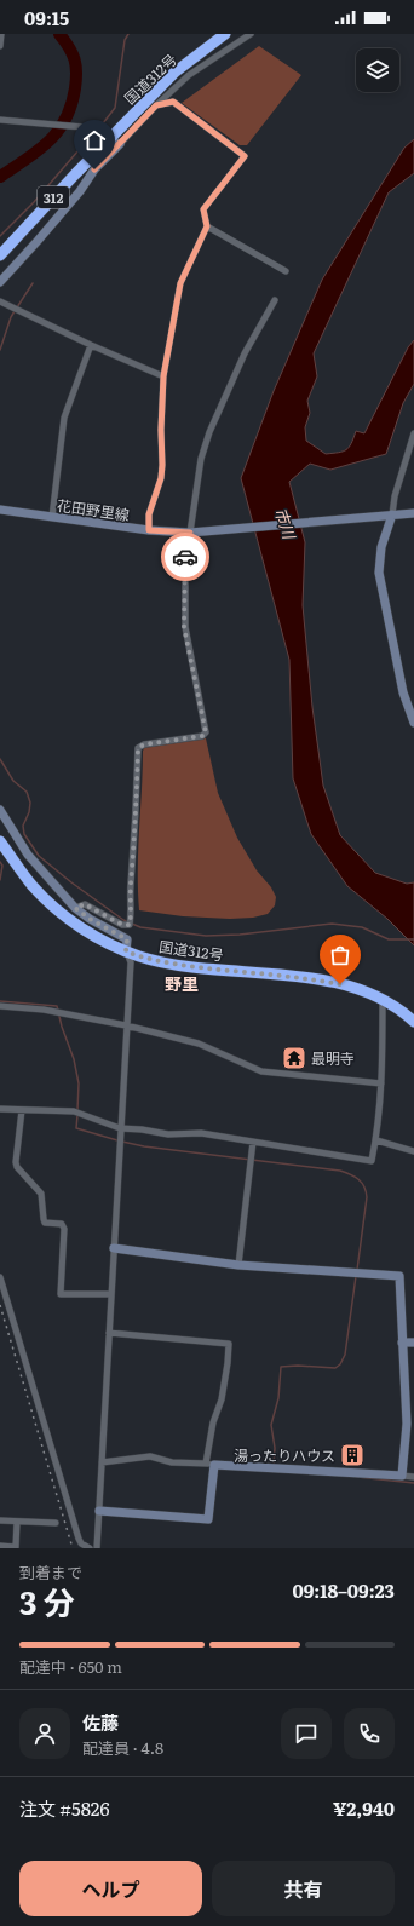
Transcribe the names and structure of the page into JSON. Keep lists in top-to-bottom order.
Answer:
{
  "streets": {
    "highway": ["国道312号", "312"],
    "street": ["花田野里線"]
  },
  "districts": ["野里"],
  "water": ["市川"],
  "places": {
    "temple": ["最明寺"],
    "building": ["湯ったりハウス"]
  },
  "page": {
    "status": "09:15",
    "heading": ["3 分", "到着まで", "09:18–09:23"],
    "panel": [
      "佐藤",
      "配達員 · 4.8",
      "注文 #5826",
      "¥2,940"
    ],
    "bar": "配達中 · 650 m",
    "buttons": ["ヘルプ", "共有"]
  }
}
